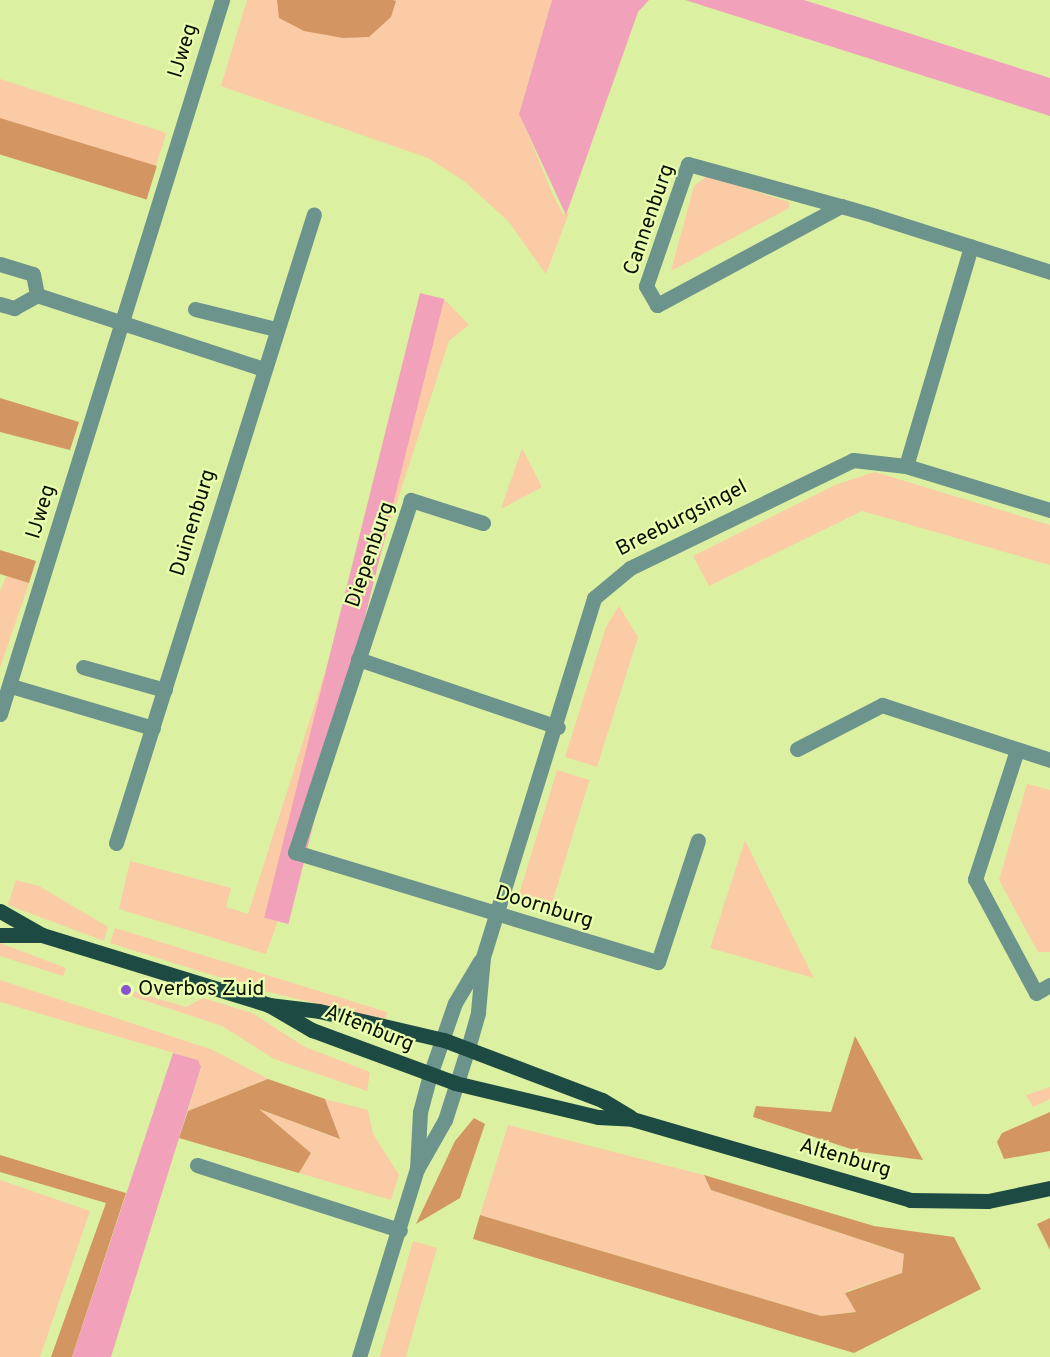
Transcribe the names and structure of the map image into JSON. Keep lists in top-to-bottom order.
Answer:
{
  "streets": {
    "main road": ["Altenburg"],
    "street": [
      "IJweg",
      "Cannenburg",
      "Breeburgsingel",
      "Duinenburg",
      "Diepenburg",
      "Doornburg"
    ]
  },
  "crossings": [
    ["Breeburgsingel", "Doornburg"],
    ["Breeburgsingel", "Altenburg"],
    ["Diepenburg", "Doornburg"]
  ],
  "places": ["Overbos Zuid"]
}
